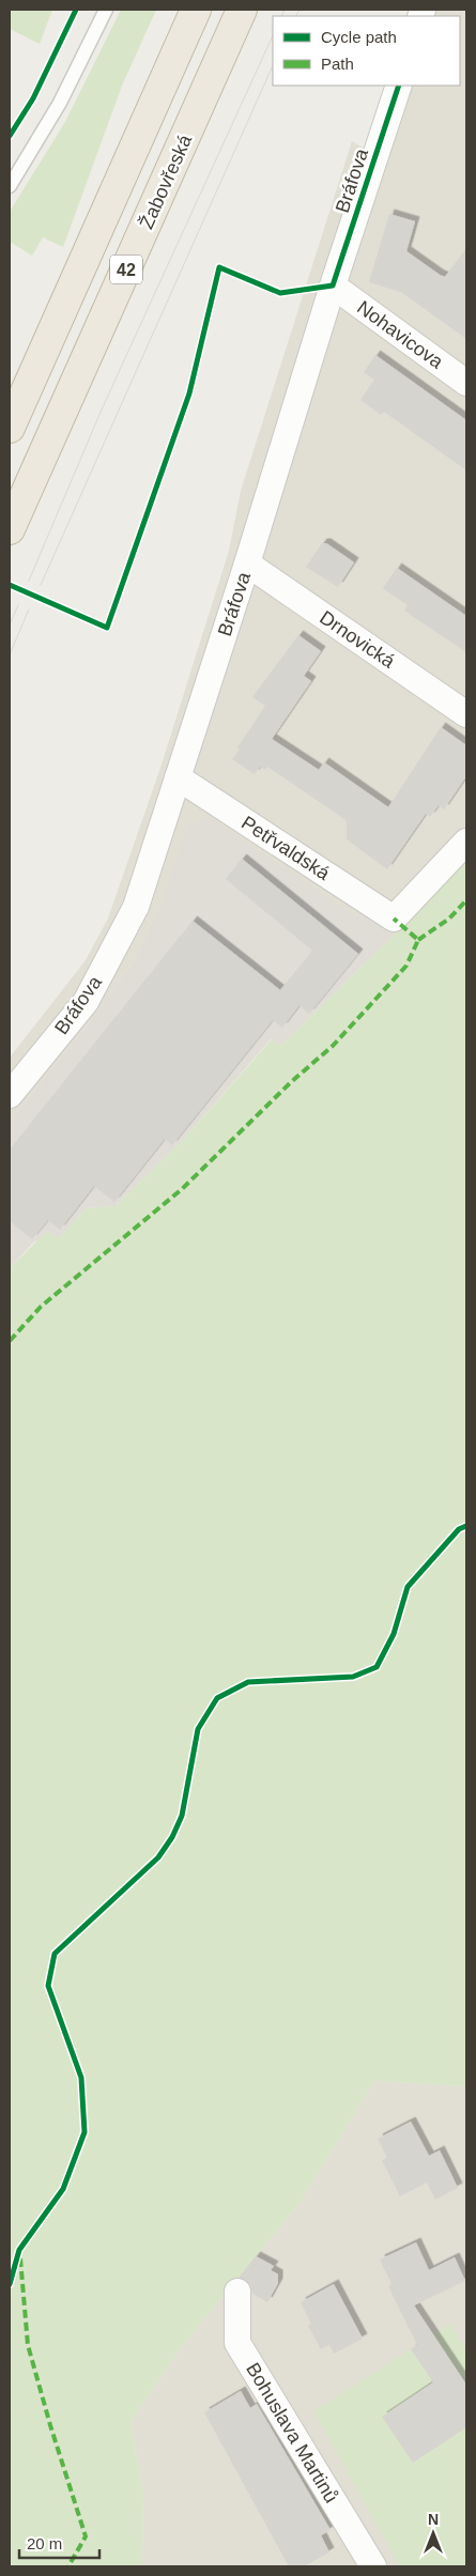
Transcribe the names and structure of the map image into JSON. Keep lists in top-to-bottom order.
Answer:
{
  "streets": {
    "highway": ["Žabovřeská", "42"],
    "street": [
      "Bráfova",
      "Nohavicova",
      "Drnovická",
      "Petřvaldská",
      "Bohuslava Martinů"
    ]
  },
  "crossings": [
    ["Bráfova", "Nohavicova"],
    ["Bráfova", "Drnovická"],
    ["Bráfova", "Petřvaldská"]
  ],
  "legend": ["Cycle path", "Path"],
  "scale_bar": "20 m",
  "north": "top"
}
